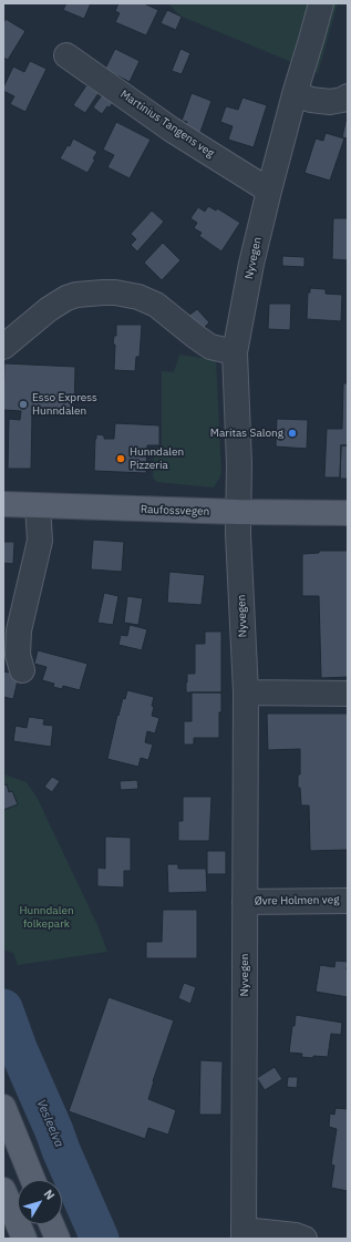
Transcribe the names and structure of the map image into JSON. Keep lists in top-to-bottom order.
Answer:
{
  "streets": {
    "main road": ["Raufossvegen"],
    "street": ["Martinius Tangens veg", "Nyvegen", "Øvre Holmen veg"]
  },
  "crossings": [
    ["Martinius Tangens veg", "Nyvegen"],
    ["Nyvegen", "Raufossvegen"],
    ["Nyvegen", "Øvre Holmen veg"]
  ],
  "water": ["Vesleelva"],
  "parks": ["Hunndalen folkepark"],
  "places": ["Esso Express Hunndalen", "Maritas Salong", "Hunndalen Pizzeria"],
  "north": "top right"
}
